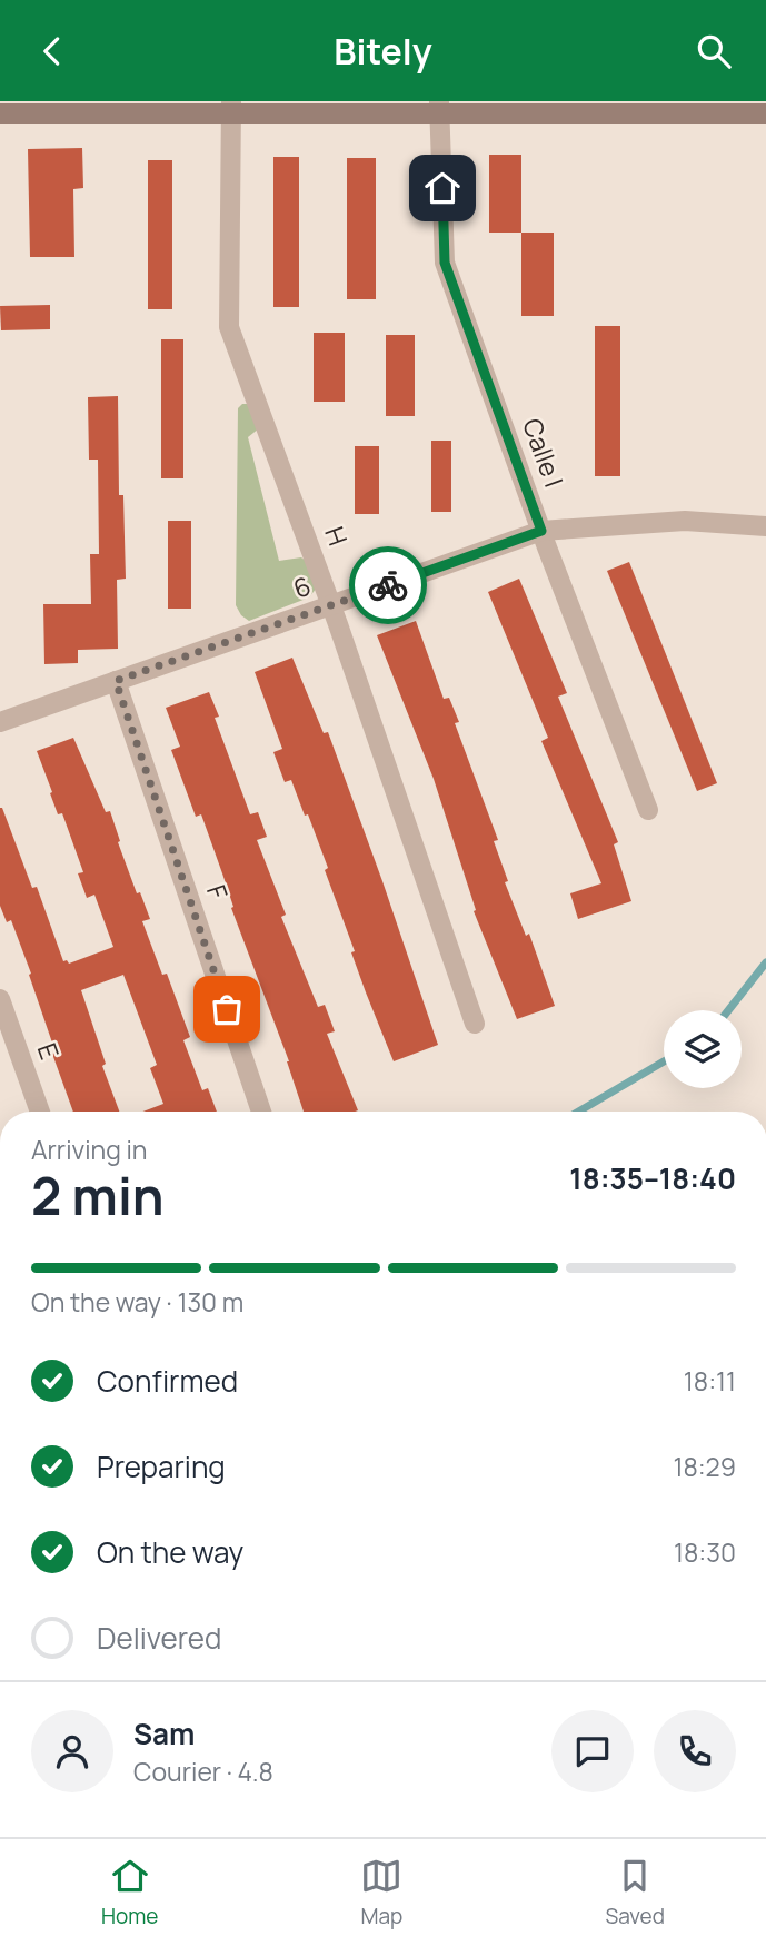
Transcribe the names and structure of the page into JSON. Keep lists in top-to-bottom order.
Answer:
{
  "streets": {
    "street": [
      "Calle I",
      "H",
      "6",
      "F",
      "E"
    ]
  },
  "crossings": [
    ["Calle I", "6"],
    ["H", "6"],
    ["6", "F"]
  ],
  "page": {
    "header": "Bitely",
    "heading": ["2 min", "Arriving in", "18:35–18:40"],
    "panel": ["Sam", "Courier · 4.8"],
    "bar": "On the way · 130 m",
    "list": [
      ["Confirmed", "18:11"],
      ["Preparing", "18:29"],
      ["On the way", "18:30"],
      "Delivered"
    ],
    "tabs": ["Home", "Map", "Saved"]
  }
}
